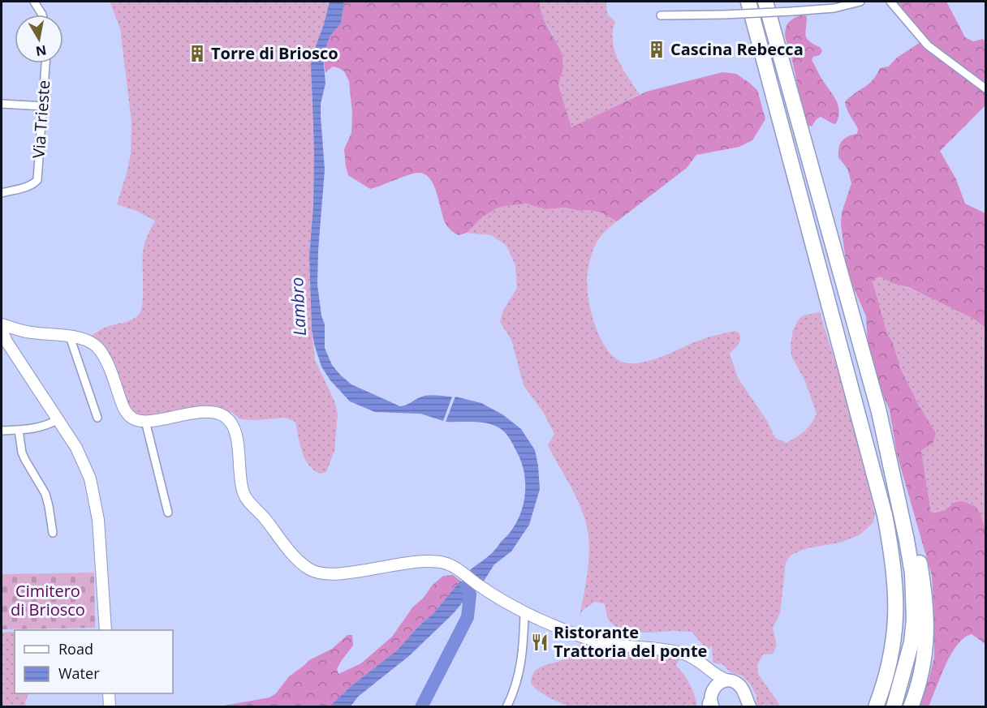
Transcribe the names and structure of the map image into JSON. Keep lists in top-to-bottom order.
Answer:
{
  "streets": {
    "street": ["Via Trieste"]
  },
  "water": ["Lambro"],
  "parks": ["Cimitero di Briosco"],
  "places": {
    "building": ["Cascina Rebecca", "Torre di Briosco"],
    "restaurant": ["Ristorante Trattoria del ponte"]
  },
  "legend": ["Road", "Water"],
  "north": "bottom"
}
